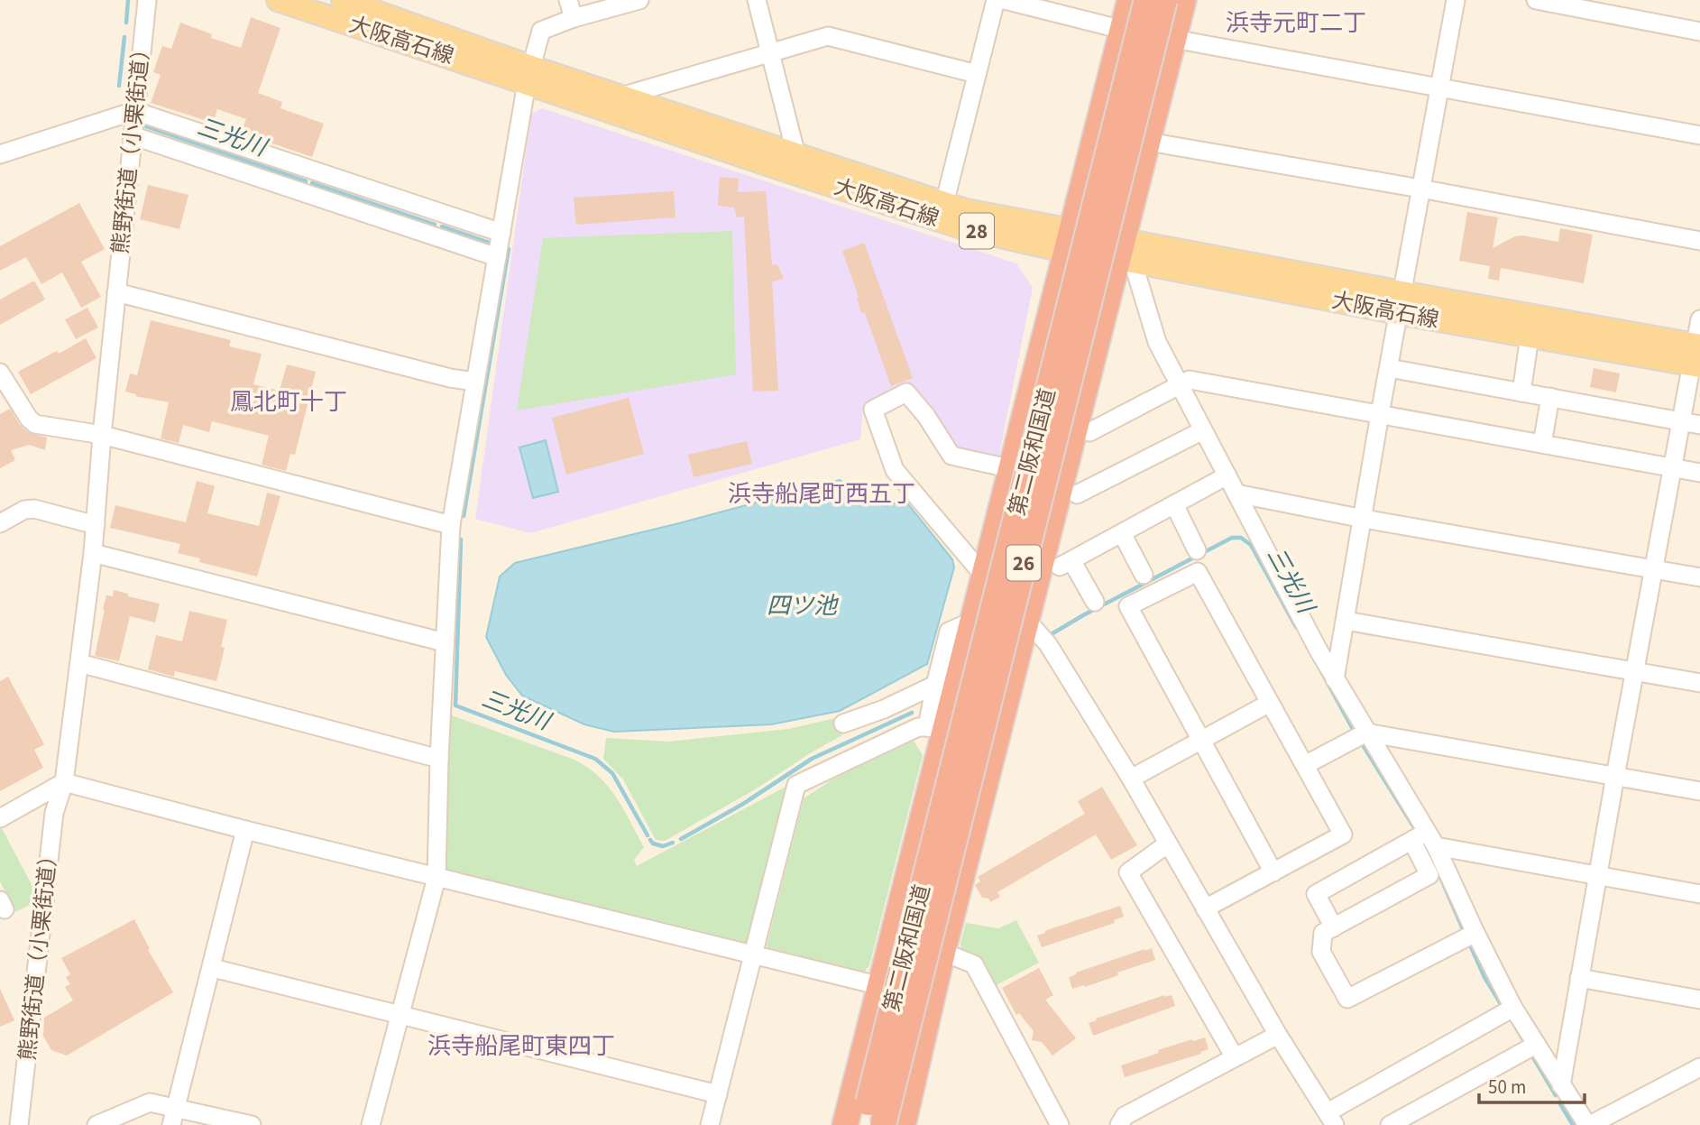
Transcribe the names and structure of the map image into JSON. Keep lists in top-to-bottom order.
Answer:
{
  "streets": {
    "highway": ["第二阪和国道", "26"],
    "main road": ["大阪高石線", "28"],
    "street": ["熊野街道（小栗街道）"]
  },
  "crossings": [
    ["大阪高石線", "26"]
  ],
  "districts": [
    "浜寺元町二丁",
    "鳳北町十丁",
    "浜寺船尾町西五丁",
    "浜寺船尾町東四丁"
  ],
  "water": ["三光川", "四ツ池"],
  "scale_bar": "50 m"
}
